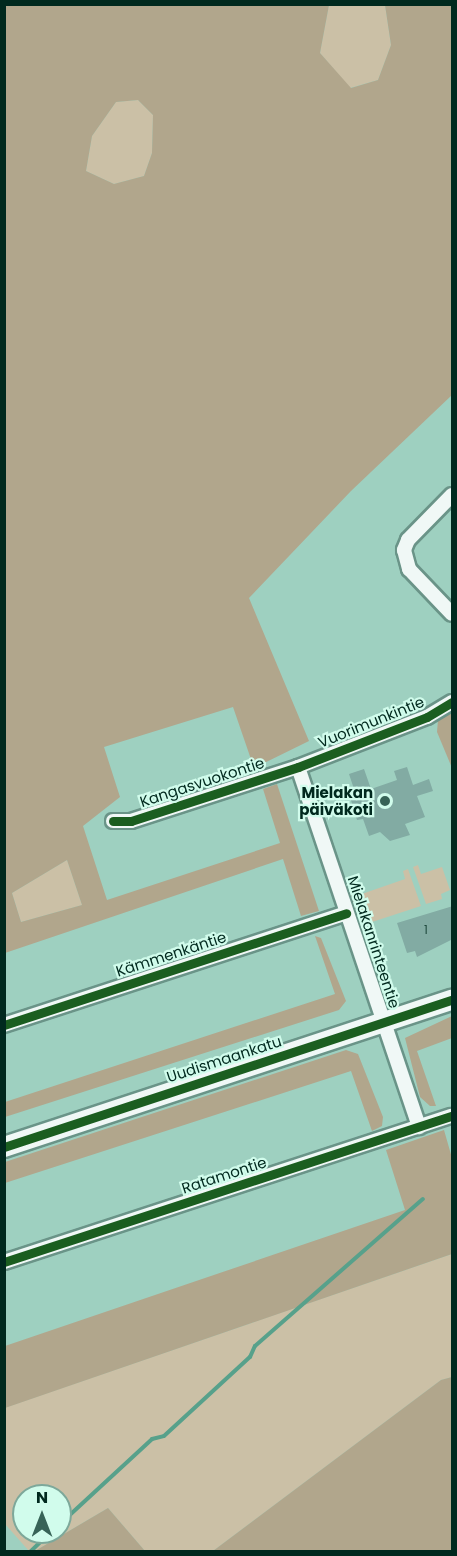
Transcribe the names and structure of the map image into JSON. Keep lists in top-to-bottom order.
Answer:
{
  "streets": {
    "street": [
      "Vuorimunkintie",
      "Kangasvuokontie",
      "Mielakanrinteentie",
      "Kämmenkäntie",
      "Uudismaankatu",
      "Ratamontie"
    ]
  },
  "crossings": [
    ["Vuorimunkintie", "Kangasvuokontie"],
    ["Vuorimunkintie", "Mielakanrinteentie"],
    ["Kangasvuokontie", "Mielakanrinteentie"],
    ["Mielakanrinteentie", "Kämmenkäntie"],
    ["Mielakanrinteentie", "Uudismaankatu"],
    ["Mielakanrinteentie", "Ratamontie"]
  ],
  "places": ["Mielakan päiväkoti"],
  "house_numbers": ["1"],
  "north": "top"
}
